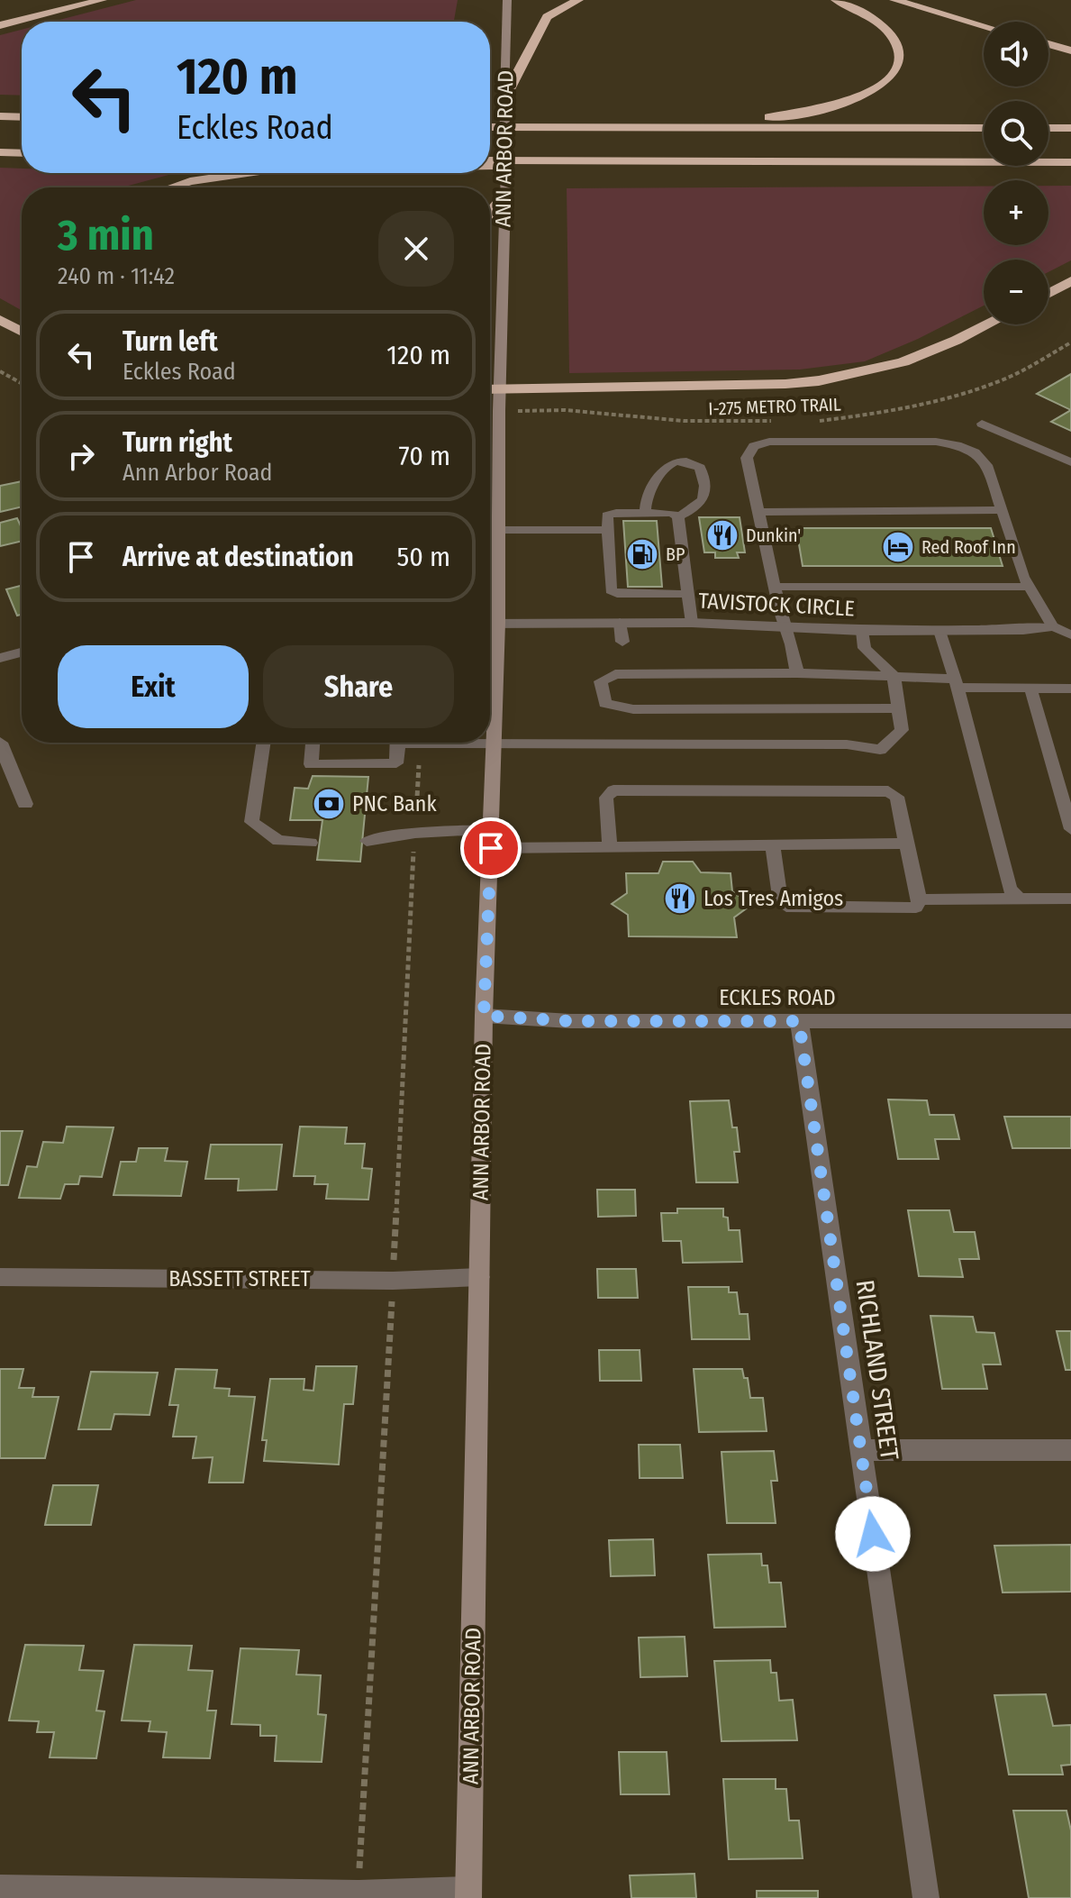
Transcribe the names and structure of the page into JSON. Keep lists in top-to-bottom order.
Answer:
{
  "streets": {
    "main road": ["ANN ARBOR ROAD"],
    "street": [
      "TAVISTOCK CIRCLE",
      "ECKLES ROAD",
      "BASSETT STREET",
      "RICHLAND STREET"
    ],
    "path": ["I-275 METRO TRAIL"]
  },
  "crossings": [
    ["ANN ARBOR ROAD", "TAVISTOCK CIRCLE"],
    ["ANN ARBOR ROAD", "ECKLES ROAD"],
    ["ANN ARBOR ROAD", "BASSETT STREET"],
    ["ECKLES ROAD", "RICHLAND STREET"]
  ],
  "places": {
    "restaurant": ["Dunkin'", "Los Tres Amigos"],
    "hotel": ["Red Roof Inn"],
    "fuel station": ["BP"],
    "bank": ["PNC Bank"]
  },
  "page": {
    "map_buttons": ["+", "−"],
    "turn": ["120 m", "Eckles Road"],
    "heading": ["3 min", "240 m · 11:42"],
    "list": [
      {
        "name": "Turn left",
        "note": "Eckles Road",
        "value": "120 m"
      },
      {
        "name": "Turn right",
        "note": "Ann Arbor Road",
        "value": "70 m"
      },
      {
        "name": "Arrive at destination",
        "value": "50 m"
      }
    ],
    "buttons": ["Exit", "Share"]
  }
}
